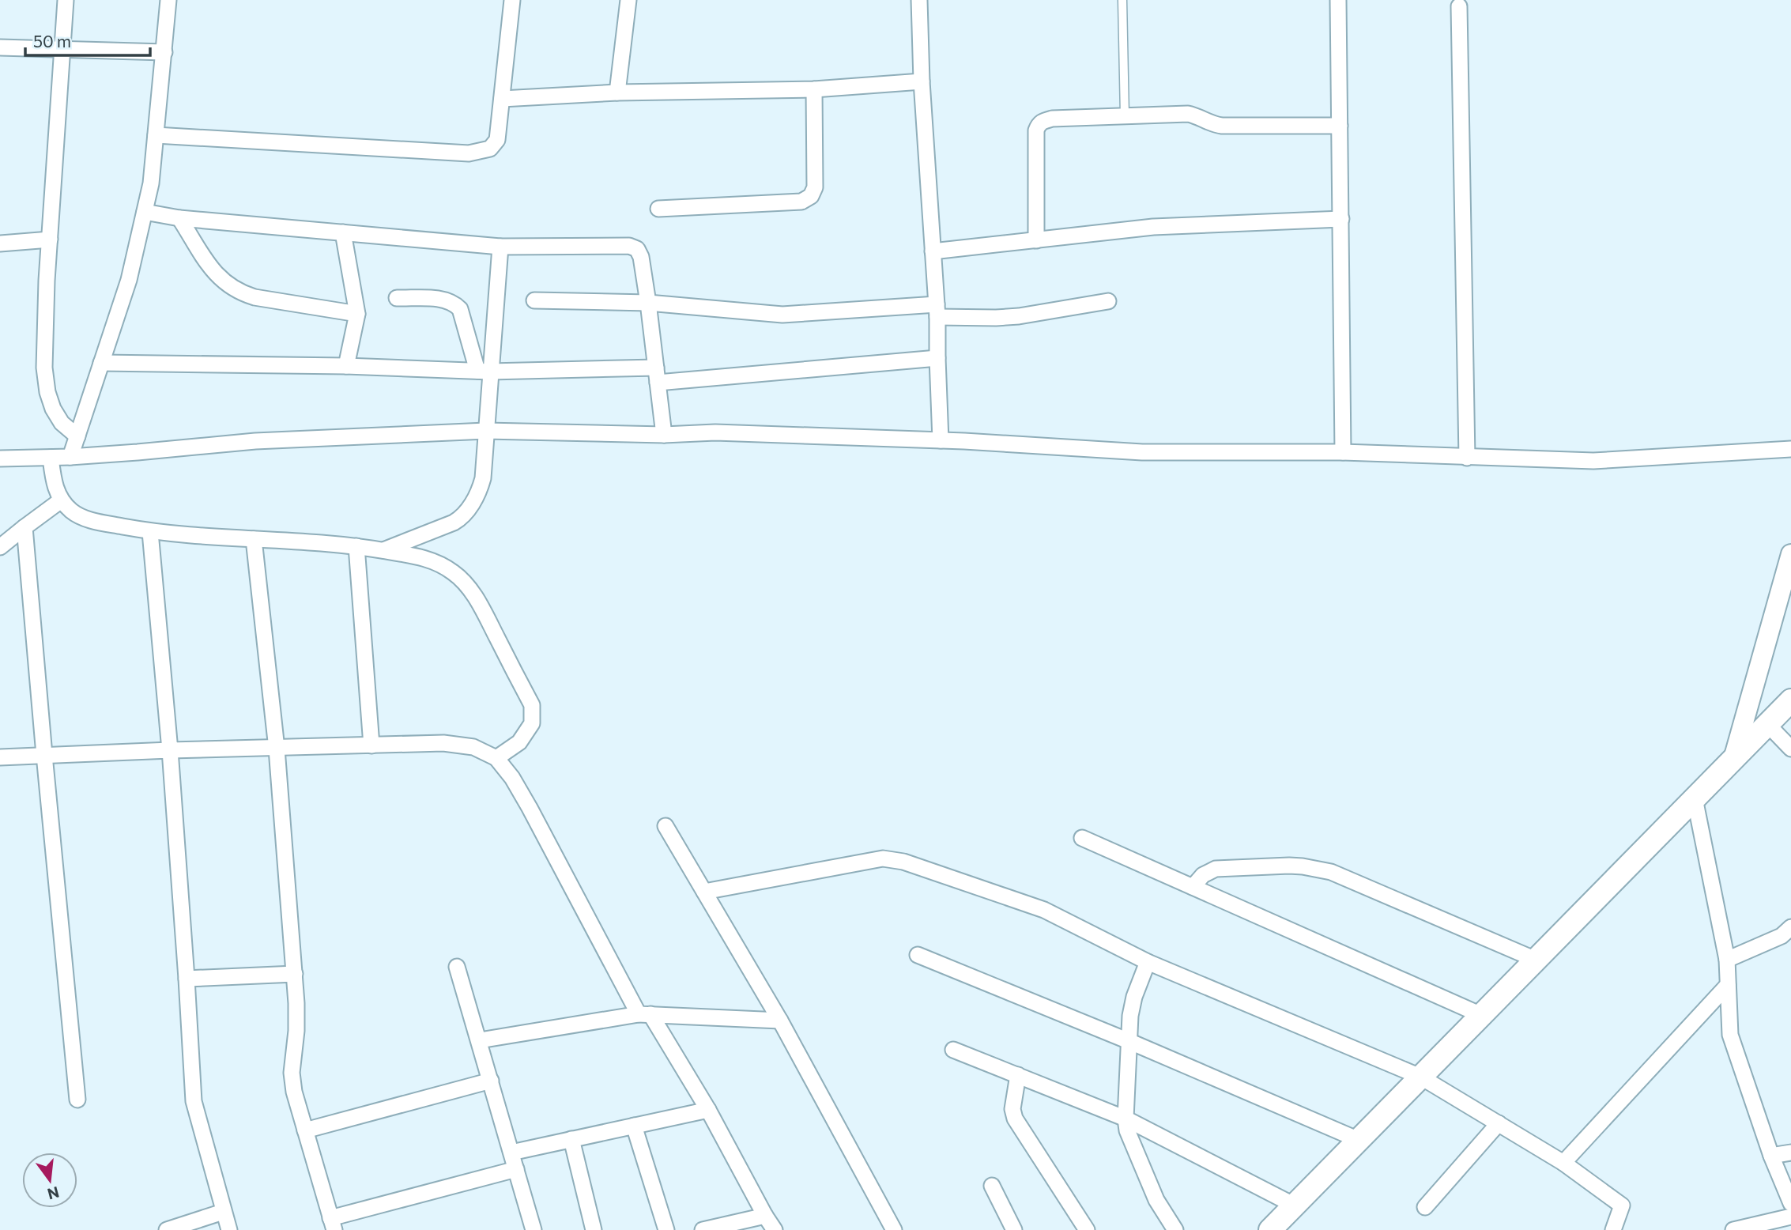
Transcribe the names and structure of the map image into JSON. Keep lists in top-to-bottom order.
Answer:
{
  "scale_bar": "50 m",
  "north": "bottom"
}
